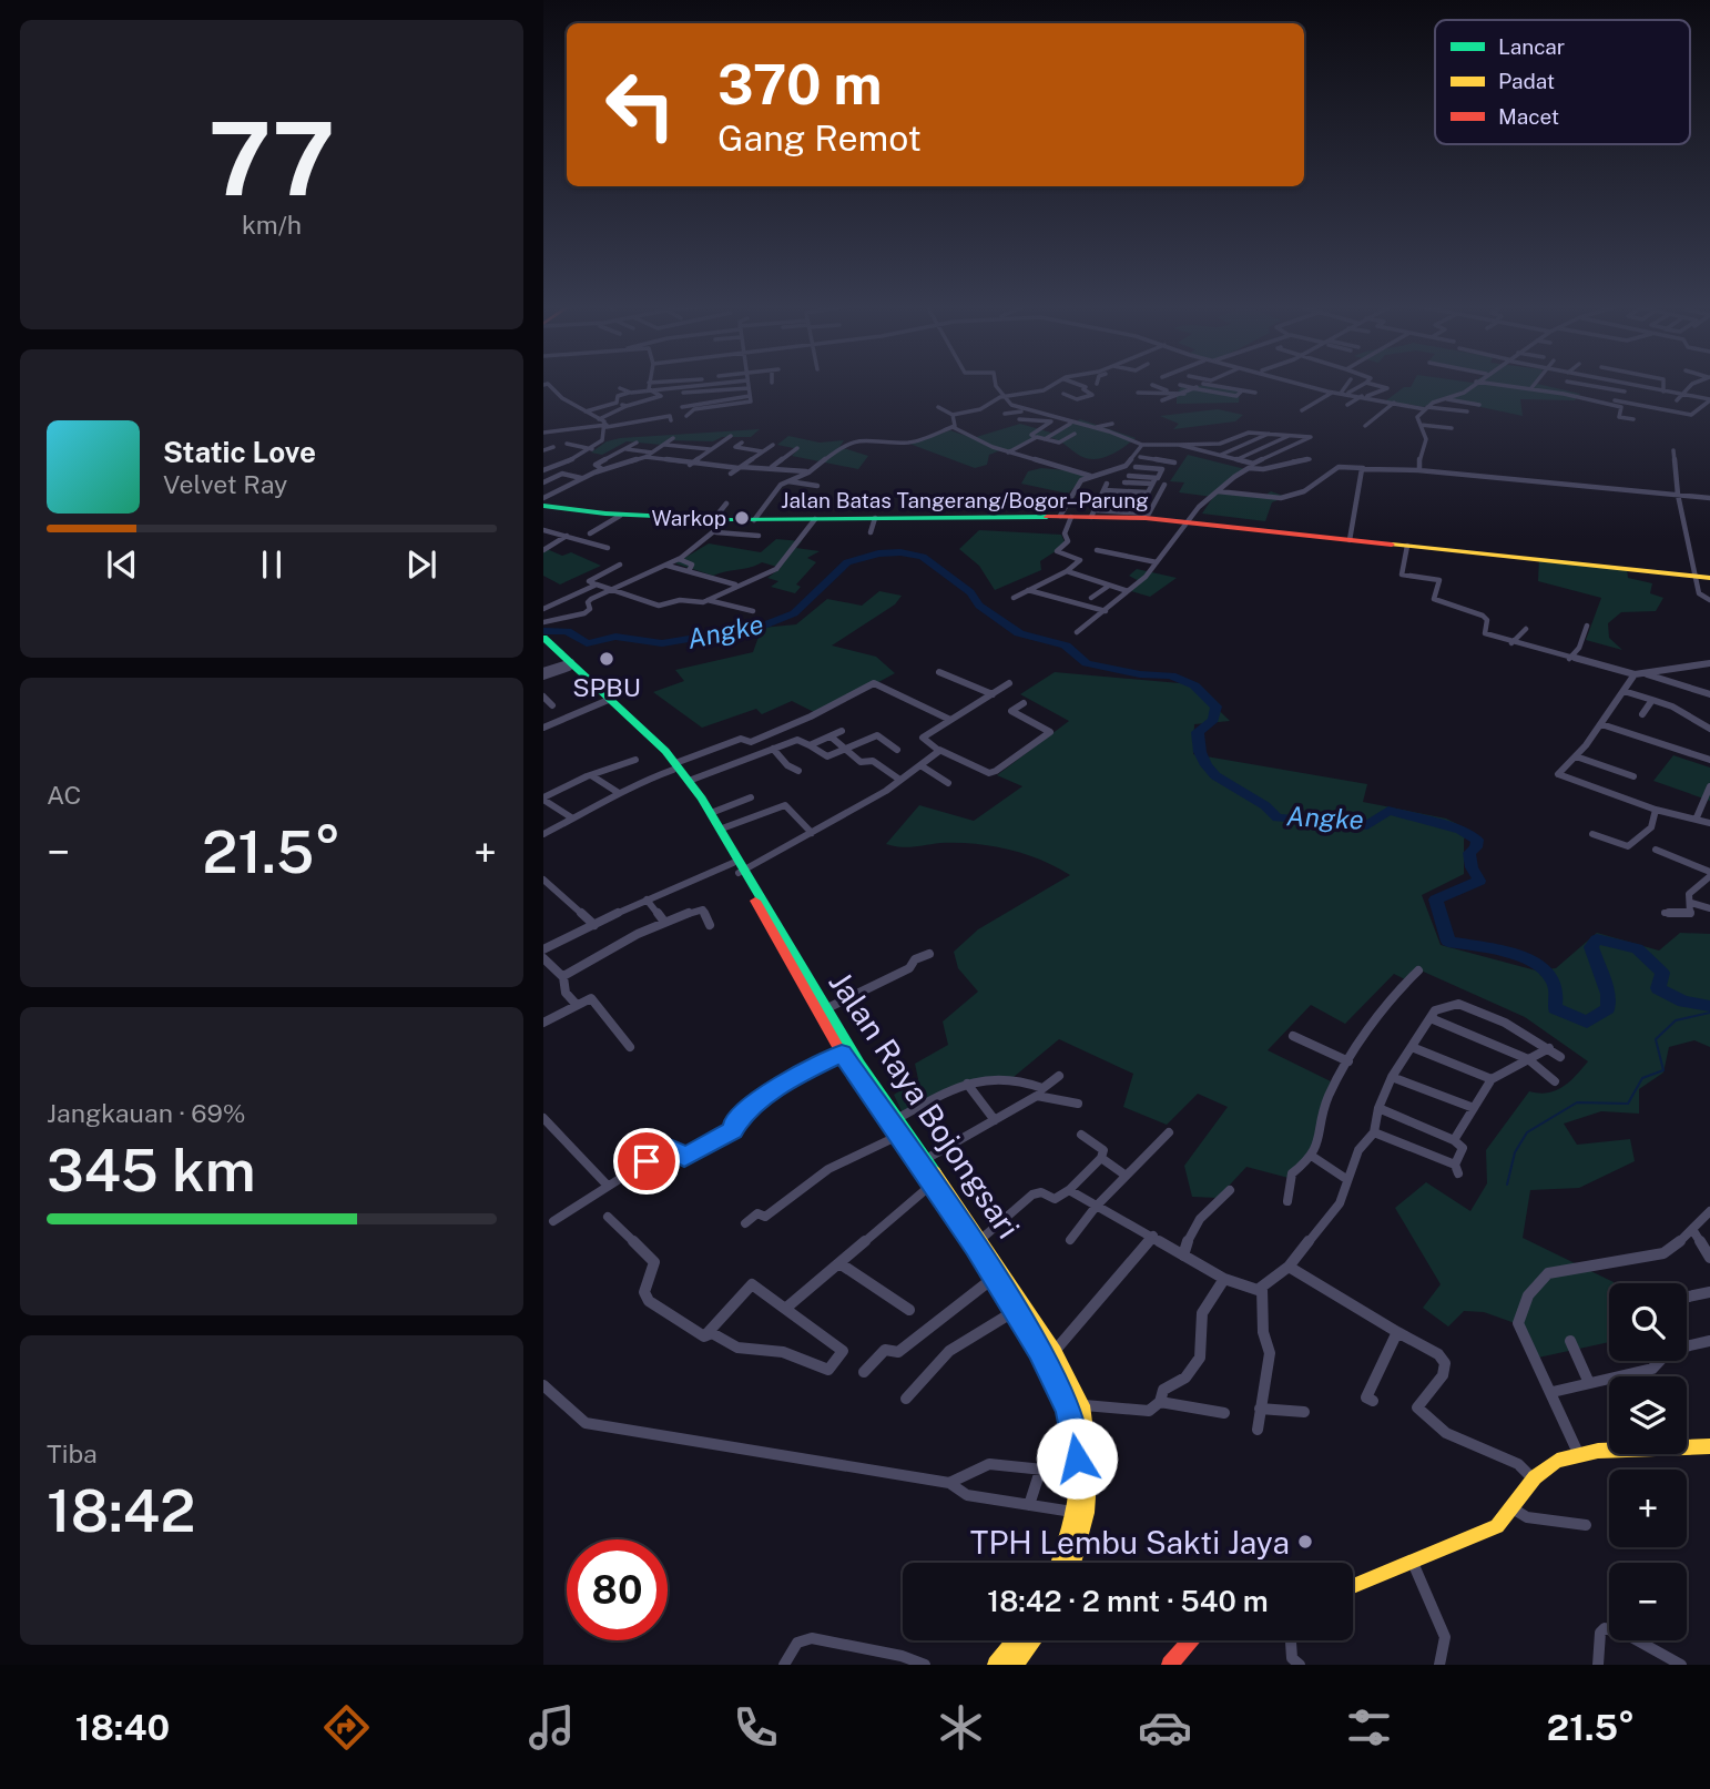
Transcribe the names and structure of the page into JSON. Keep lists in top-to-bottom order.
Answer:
{
  "streets": {
    "main road": ["Jalan Batas Tangerang/Bogor–Parung", "Jalan Raya Bojongsari"]
  },
  "water": ["Angke"],
  "places": ["Warkop", "SPBU", "TPH Lembu Sakti Jaya"],
  "legend": ["Lancar", "Padat", "Macet"],
  "page": {
    "tile": [
      ["77", "km/h"],
      "AC",
      ["Jangkauan · 69%", "345 km"],
      ["Tiba", "18:42"]
    ],
    "turn": ["370 m", "Gang Remot"],
    "song": ["Static Love", "Velvet Ray"],
    "heat": ["−", "21.5°", "+"],
    "map_buttons": ["+", "−"],
    "limit": "80",
    "trip": "18:42 · 2 mnt · 540 m",
    "tabs": ["18:40", "21.5°"]
  }
}
